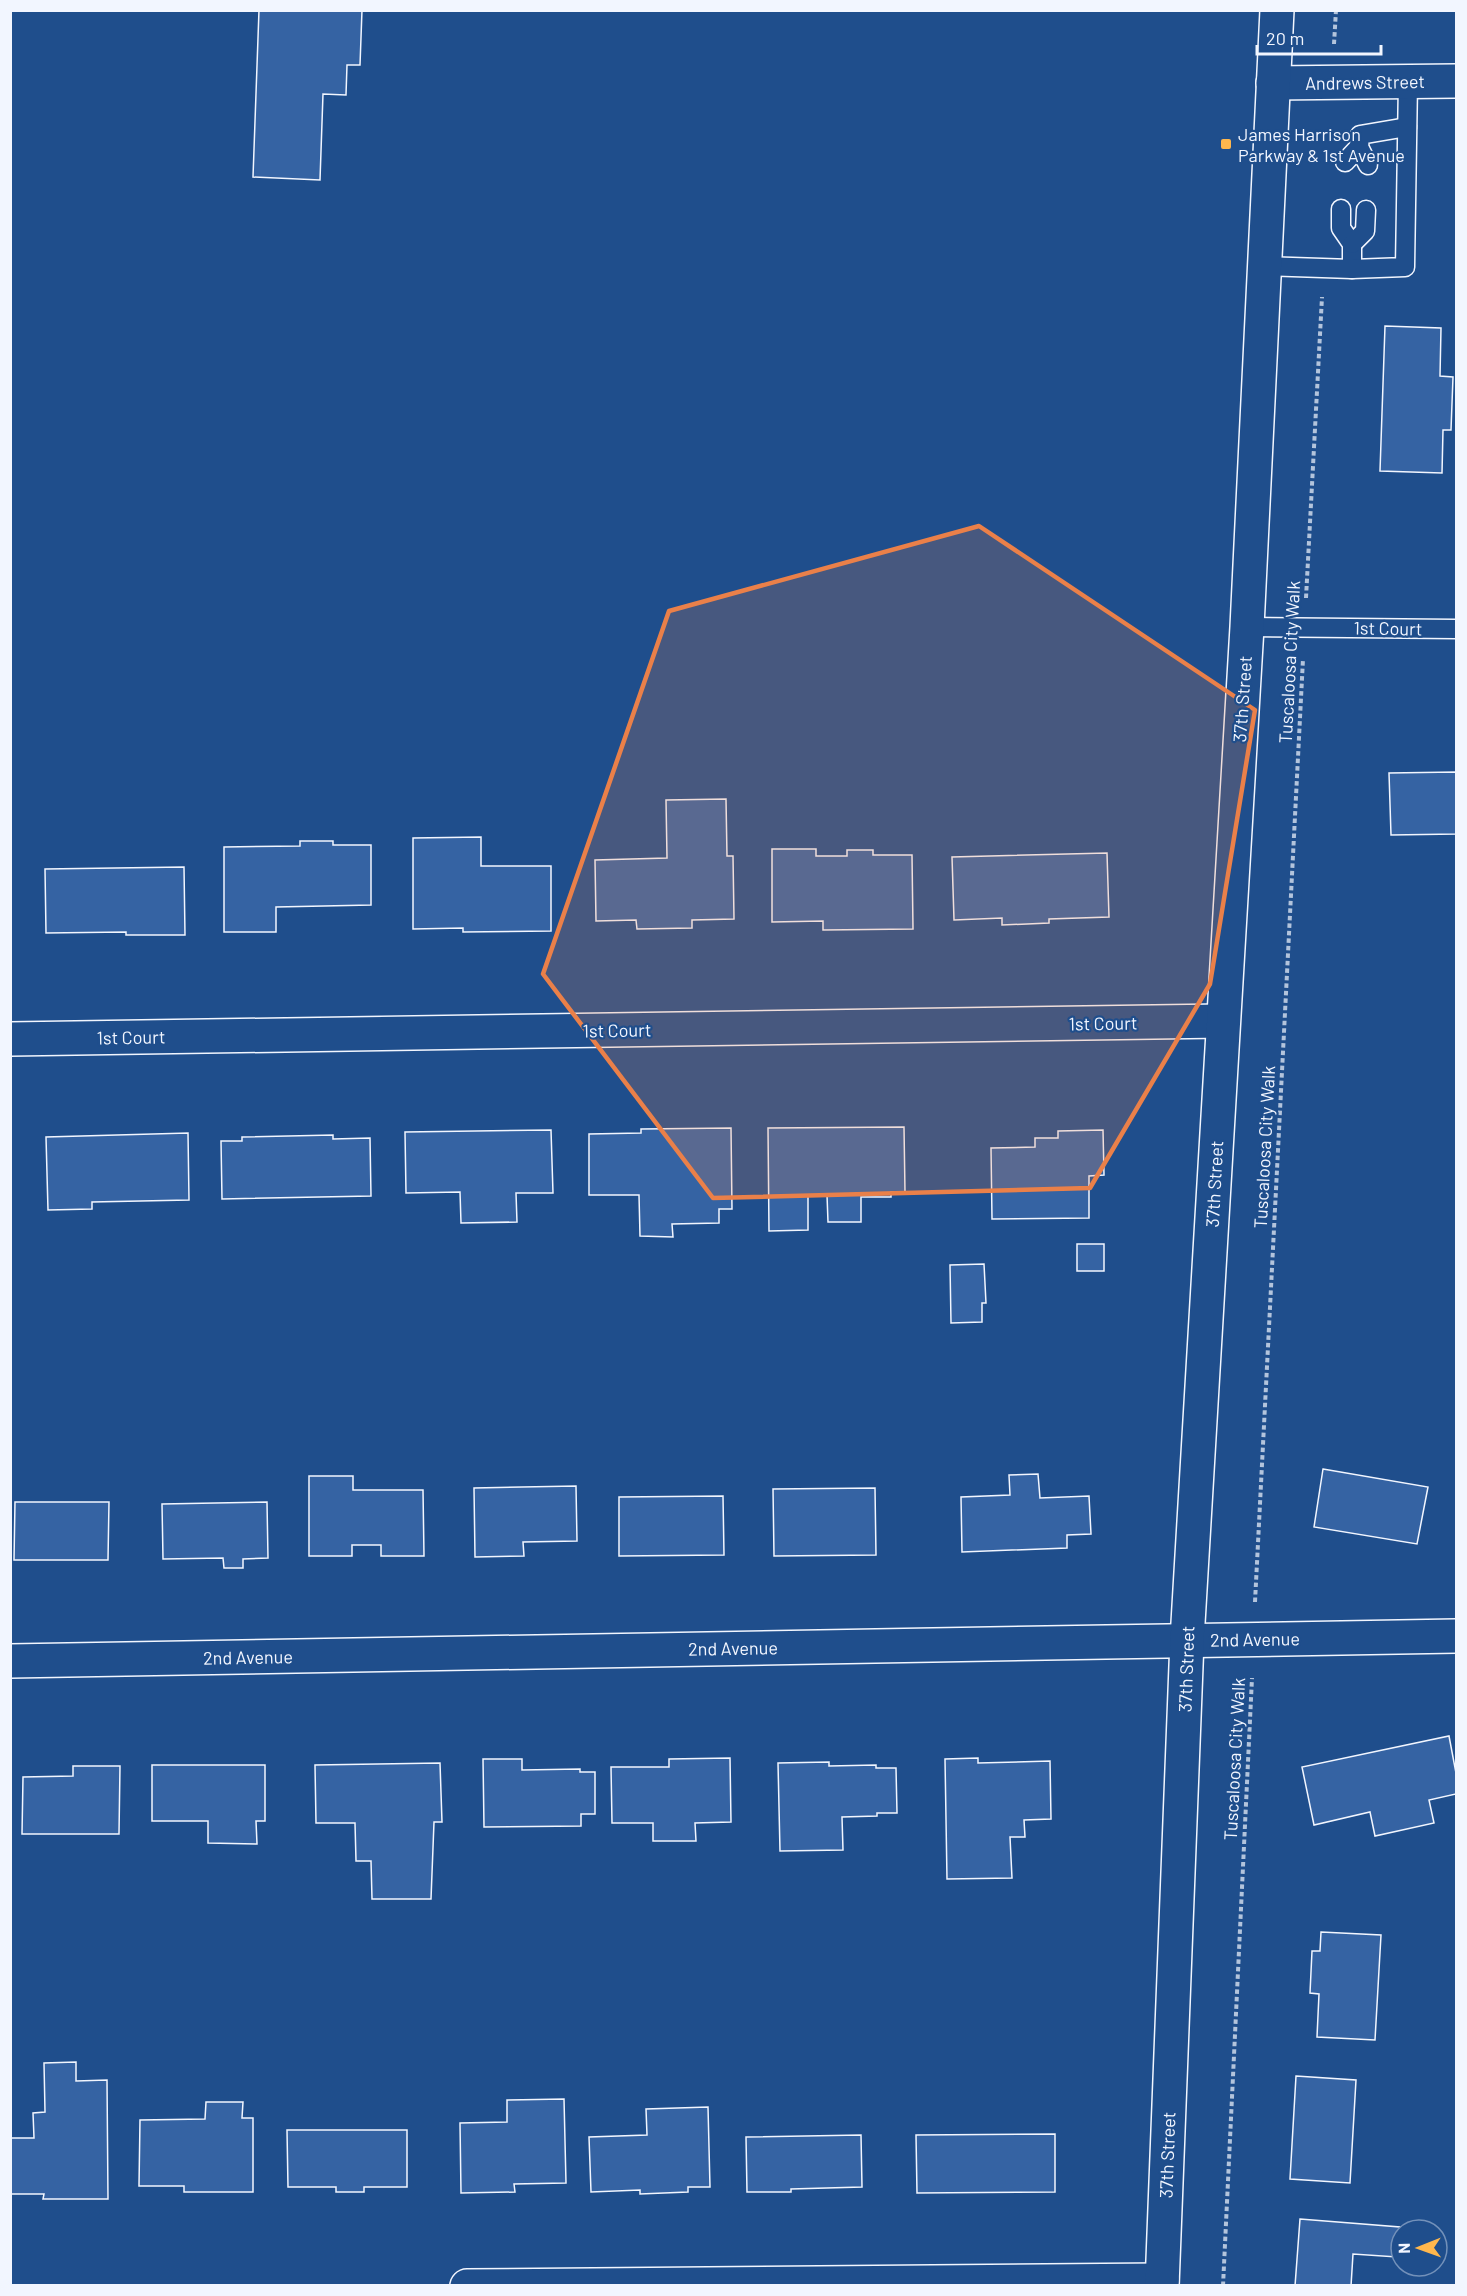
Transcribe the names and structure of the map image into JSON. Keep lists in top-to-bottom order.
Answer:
{
  "streets": {
    "street": [
      "Andrews Street",
      "1st Court",
      "37th Street",
      "2nd Avenue"
    ],
    "path": ["Tuscaloosa City Walk"]
  },
  "crossings": [
    ["Andrews Street", "37th Street"],
    ["1st Court", "Tuscaloosa City Walk"],
    ["1st Court", "37th Street"],
    ["Tuscaloosa City Walk", "2nd Avenue"],
    ["37th Street", "2nd Avenue"]
  ],
  "places": {
    "transit": ["James Harrison Parkway & 1st Avenue"]
  },
  "scale_bar": "20 m",
  "north": "left"
}
